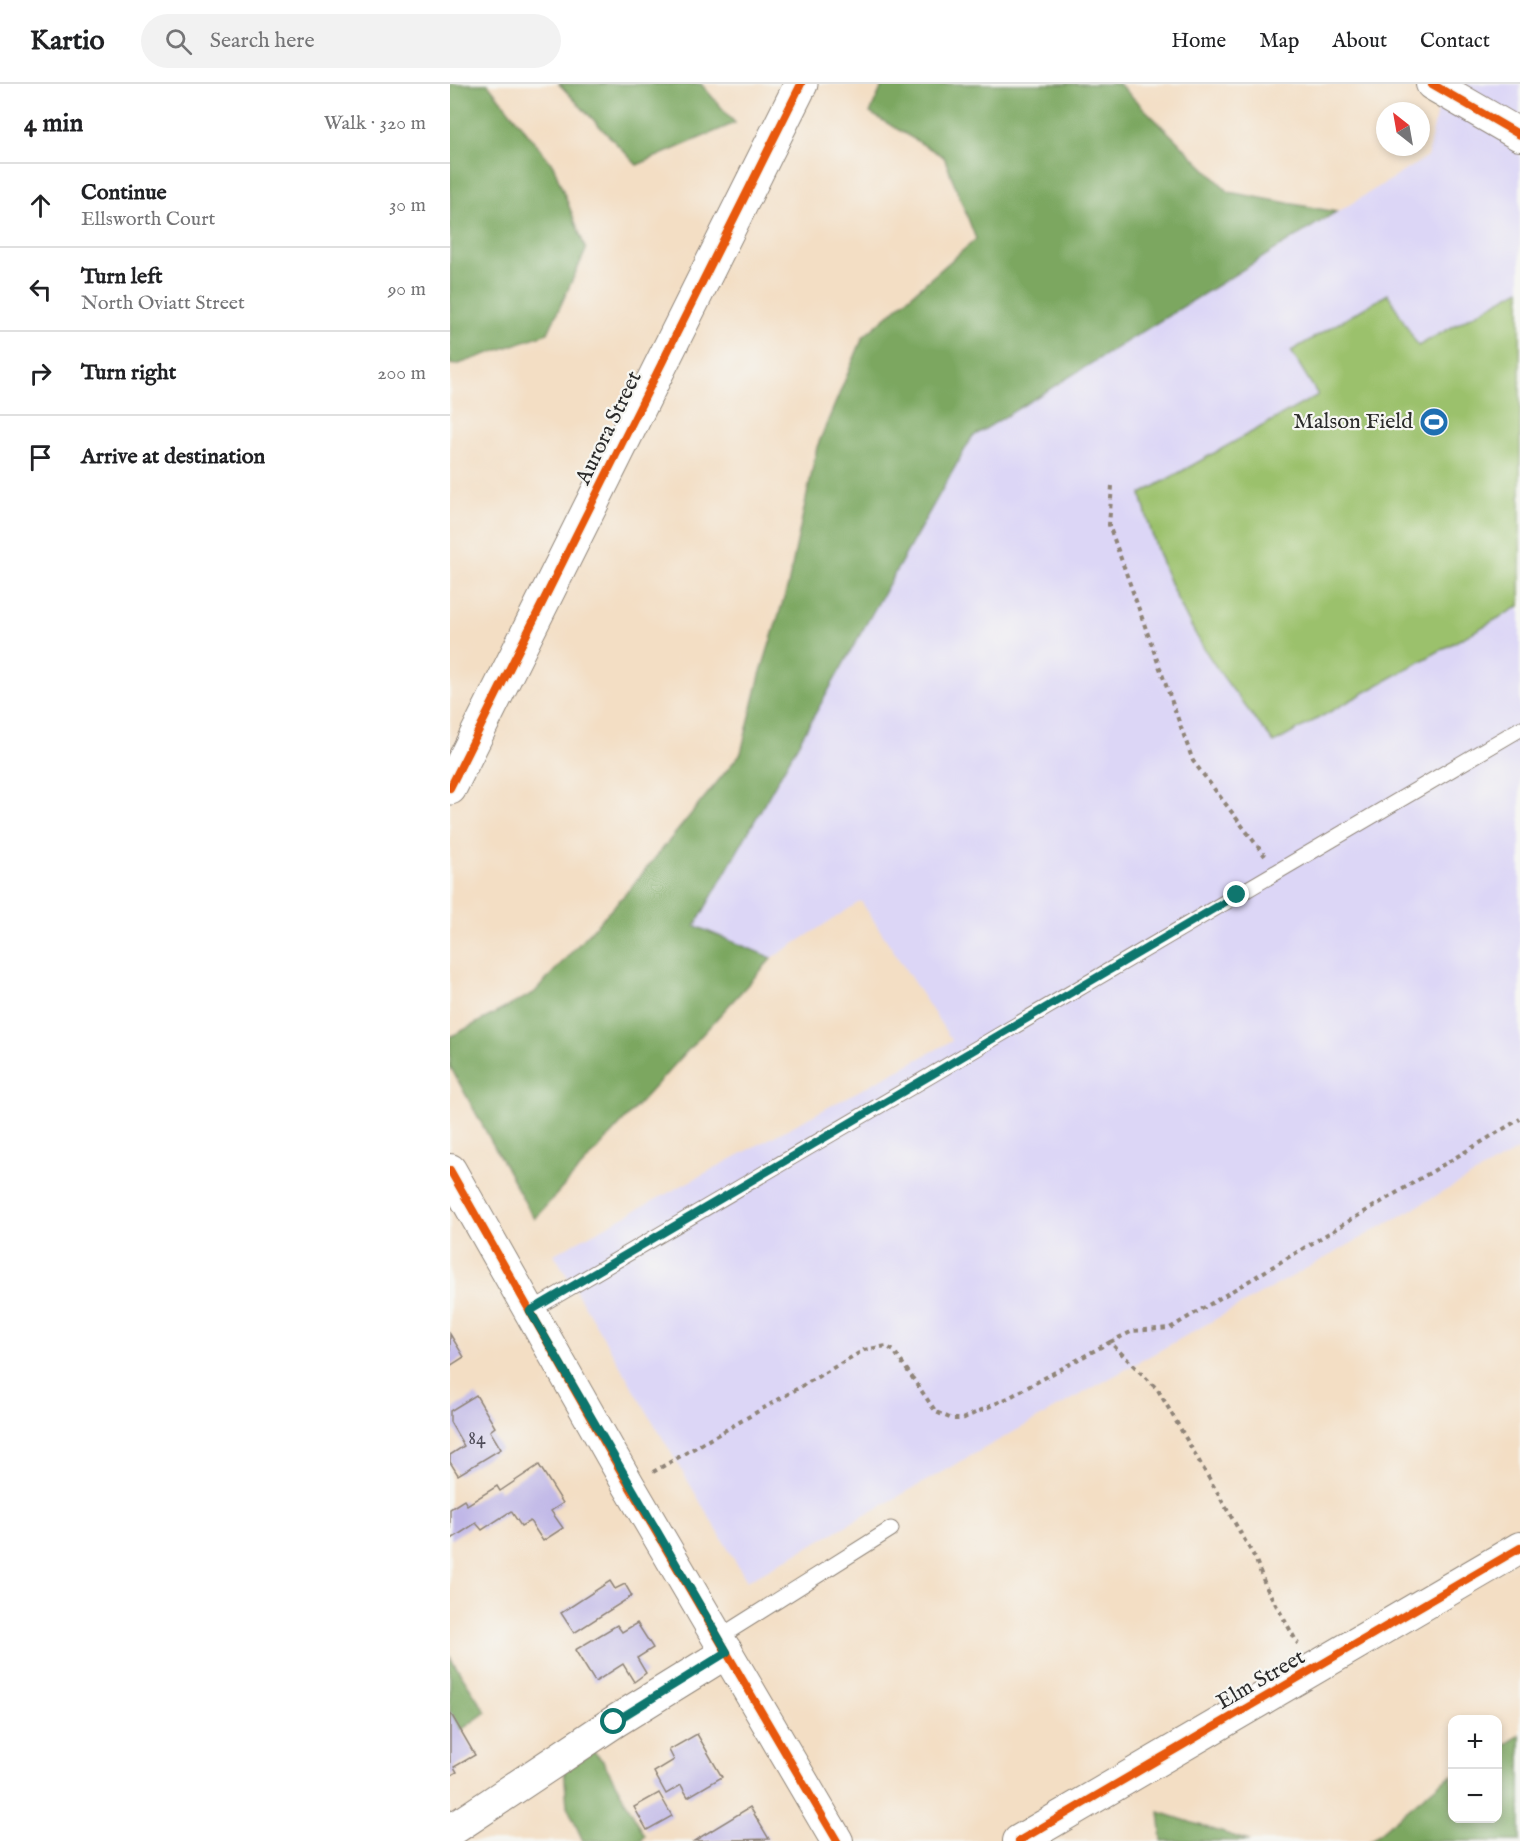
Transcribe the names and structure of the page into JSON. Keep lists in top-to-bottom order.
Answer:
{
  "streets": {
    "street": ["Aurora Street", "Elm Street"]
  },
  "places": {
    "sports": ["Malson Field"]
  },
  "house_numbers": ["84"],
  "north": "top left",
  "page": {
    "header": "Kartio",
    "search": "Search here",
    "nav": [
      "Home",
      "Map",
      "About",
      "Contact"
    ],
    "heading": ["4 min", "Walk · 320 m"],
    "list": [
      ["Continue", "Ellsworth Court", "30 m"],
      ["Turn left", "North Oviatt Street", "90 m"],
      ["Turn right", "200 m"],
      "Arrive at destination"
    ],
    "map_buttons": ["+", "−"]
  }
}
